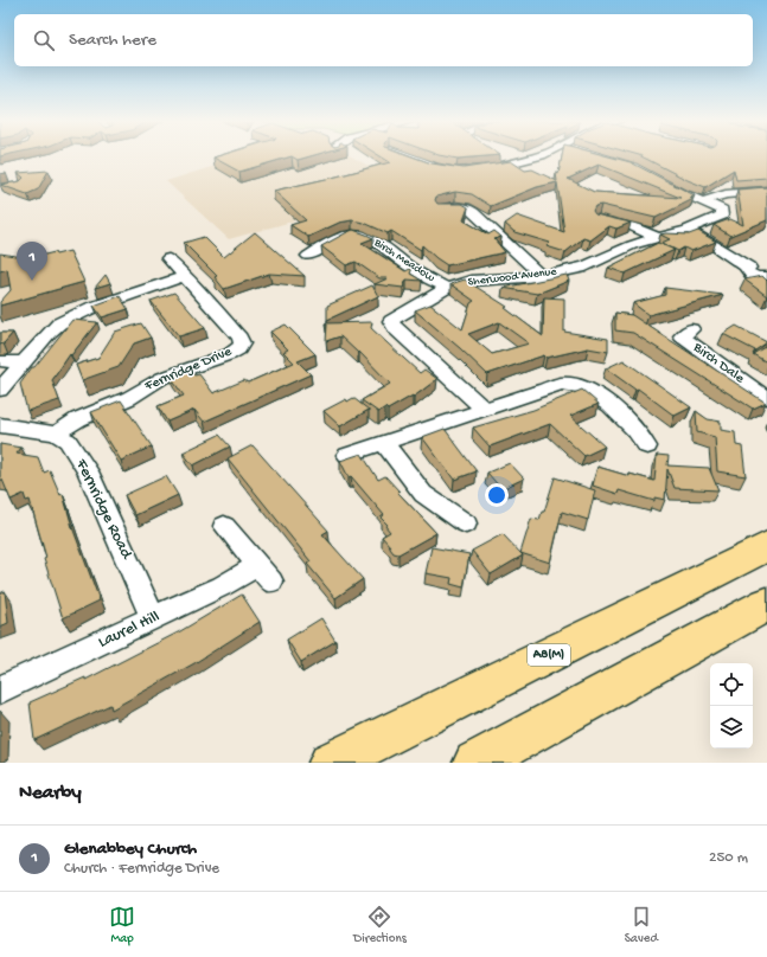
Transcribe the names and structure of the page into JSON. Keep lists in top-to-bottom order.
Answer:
{
  "streets": {
    "highway": ["A8(M)"],
    "street": [
      "Birch Meadow",
      "Sherwood Avenue",
      "Birch Dale",
      "Fernridge Drive",
      "Fernridge Road",
      "Laurel Hill"
    ]
  },
  "crossings": [
    ["Birch Meadow", "Sherwood Avenue"],
    ["Fernridge Drive", "Fernridge Road"],
    ["Fernridge Road", "Laurel Hill"]
  ],
  "page": {
    "search": "Search here",
    "pins": "1",
    "heading": "Nearby",
    "list": [
      {
        "mark": "1",
        "name": "Glenabbey Church",
        "note": "Church · Fernridge Drive",
        "value": "250 m"
      }
    ],
    "nav": ["Map", "Directions", "Saved"]
  }
}
